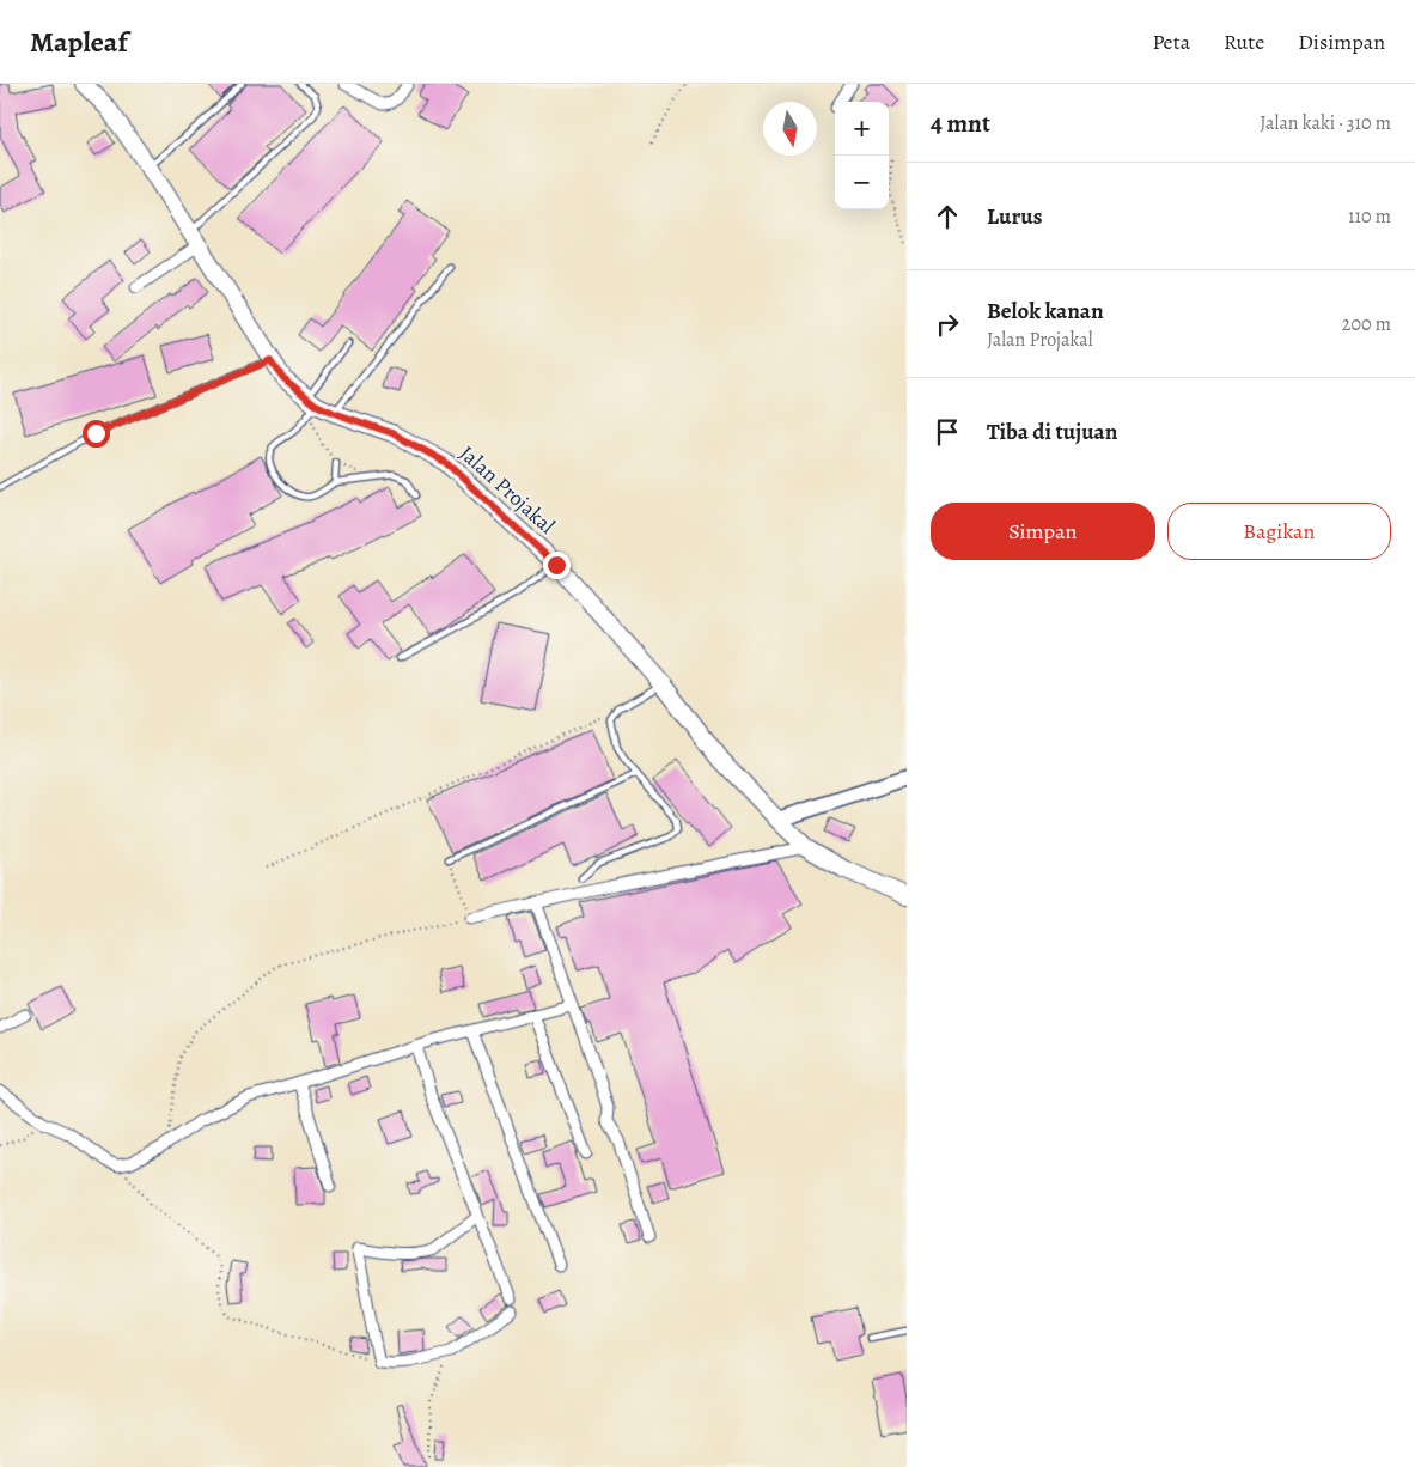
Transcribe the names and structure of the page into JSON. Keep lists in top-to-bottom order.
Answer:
{
  "streets": {
    "main road": ["Jalan Projakal"]
  },
  "north": "bottom",
  "page": {
    "header": "Mapleaf",
    "nav": ["Peta", "Rute", "Disimpan"],
    "heading": ["4 mnt", "Jalan kaki · 310 m"],
    "map_buttons": ["+", "−"],
    "list": [
      ["Lurus", "110 m"],
      ["Belok kanan", "Jalan Projakal", "200 m"],
      "Tiba di tujuan"
    ],
    "buttons": ["Simpan", "Bagikan"]
  }
}
